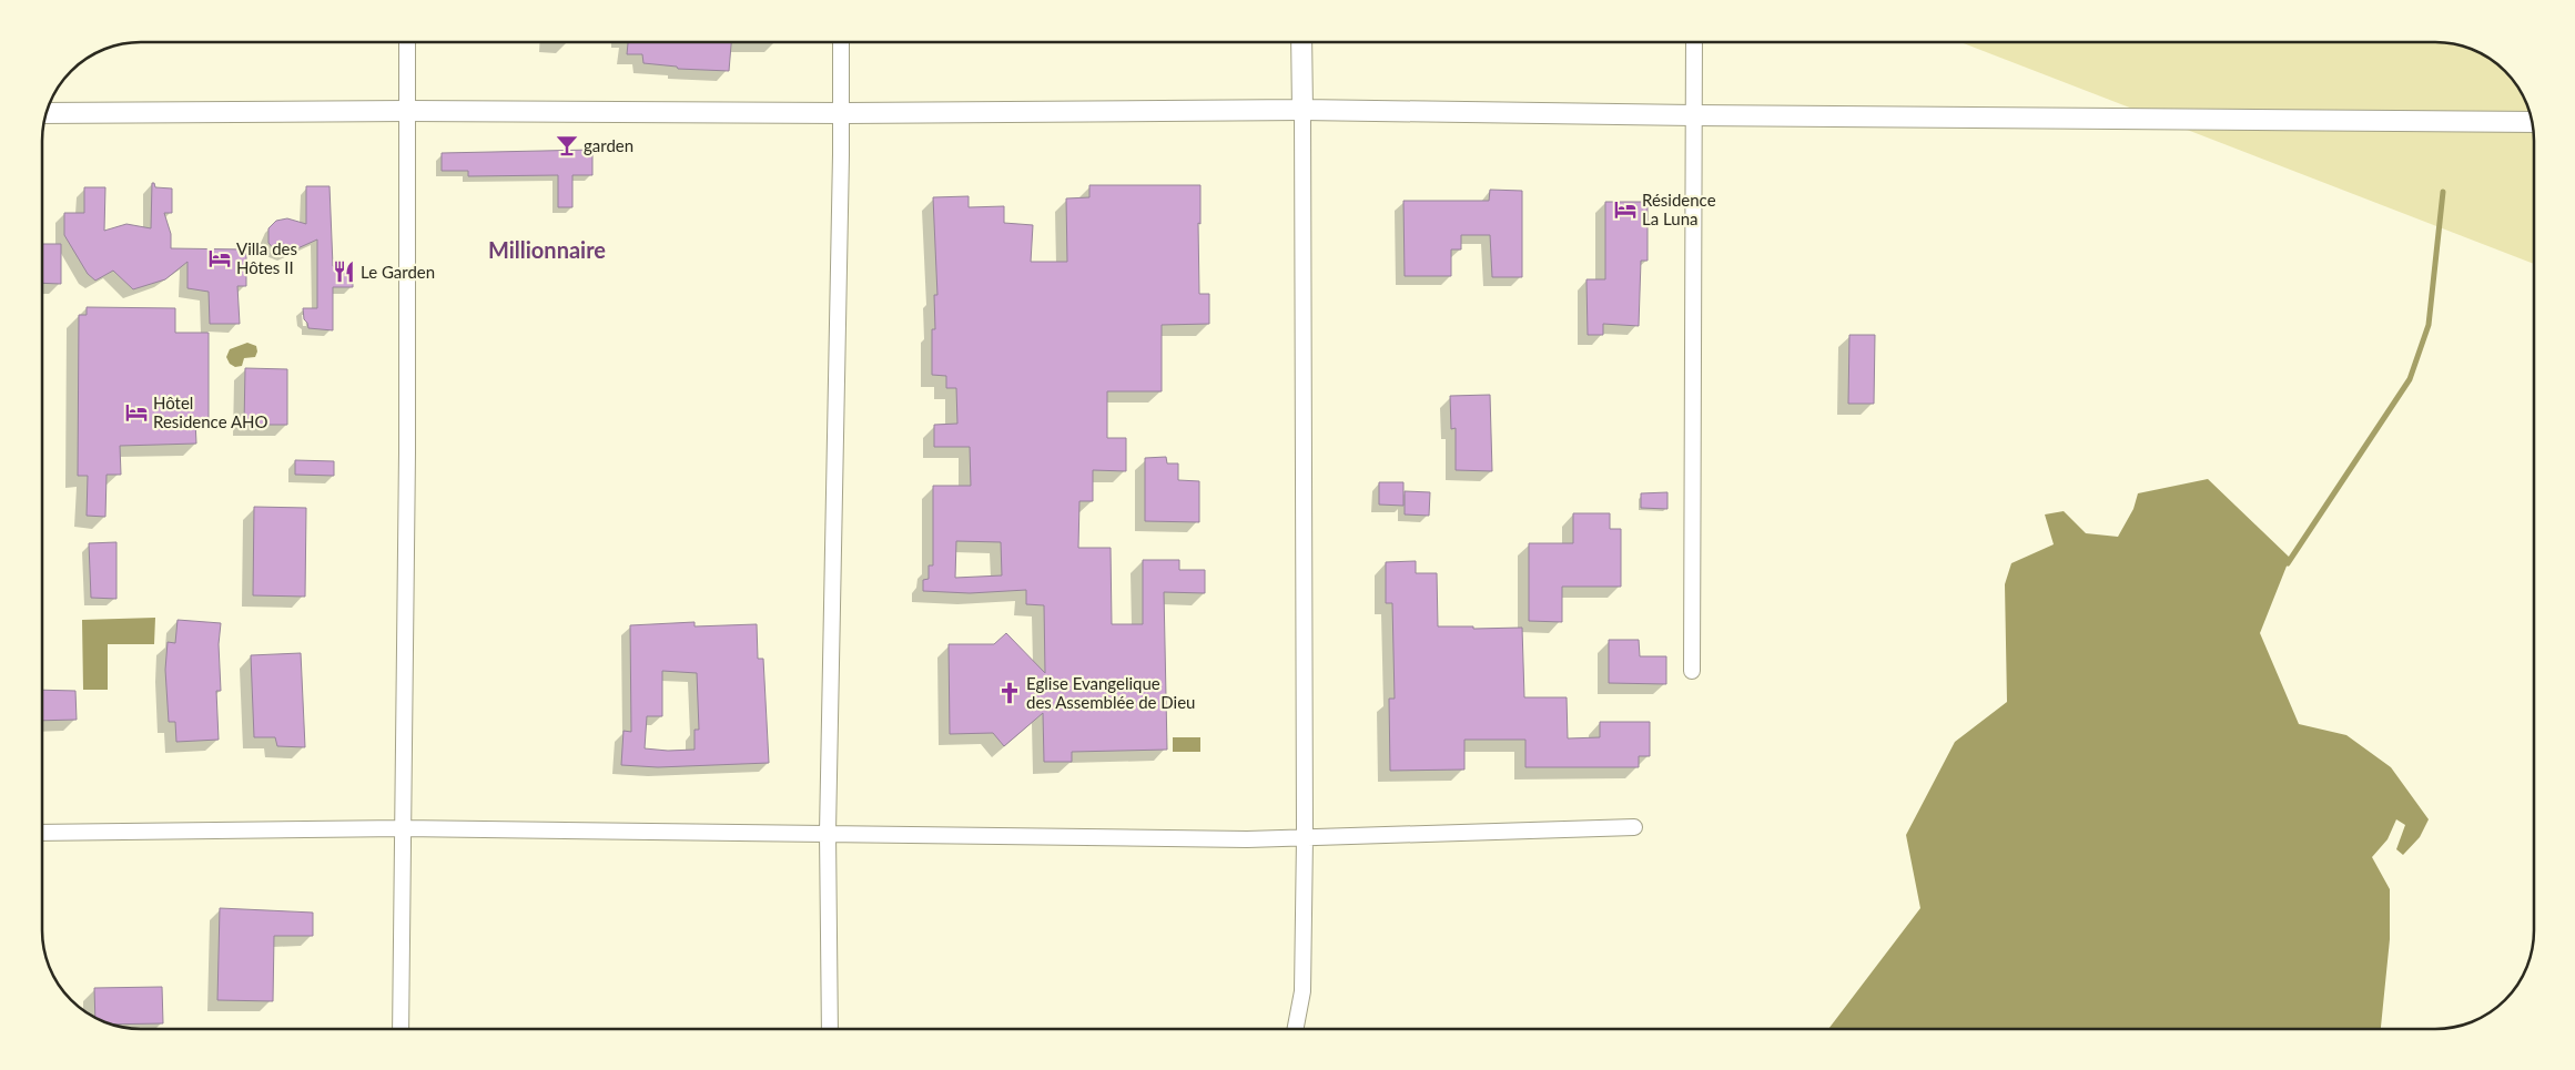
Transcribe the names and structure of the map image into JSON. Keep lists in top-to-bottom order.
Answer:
{
  "districts": ["Millionnaire"],
  "places": {
    "bar": ["garden"],
    "hotel": ["Résidence La Luna", "Villa des Hôtes II", "Hôtel Residence AHO"],
    "restaurant": ["Le Garden"],
    "church": ["Eglise Evangelique des Assemblée de Dieu"]
  }
}
